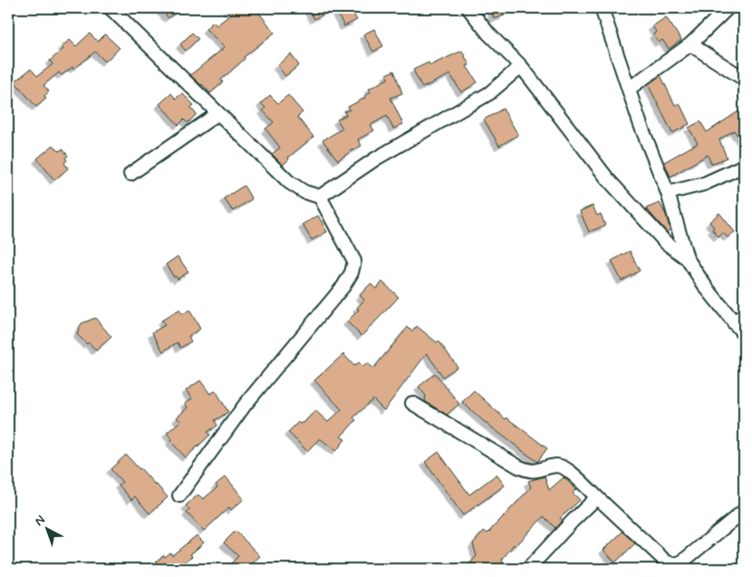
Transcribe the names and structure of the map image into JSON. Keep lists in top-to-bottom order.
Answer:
{
  "north": "top left"
}
